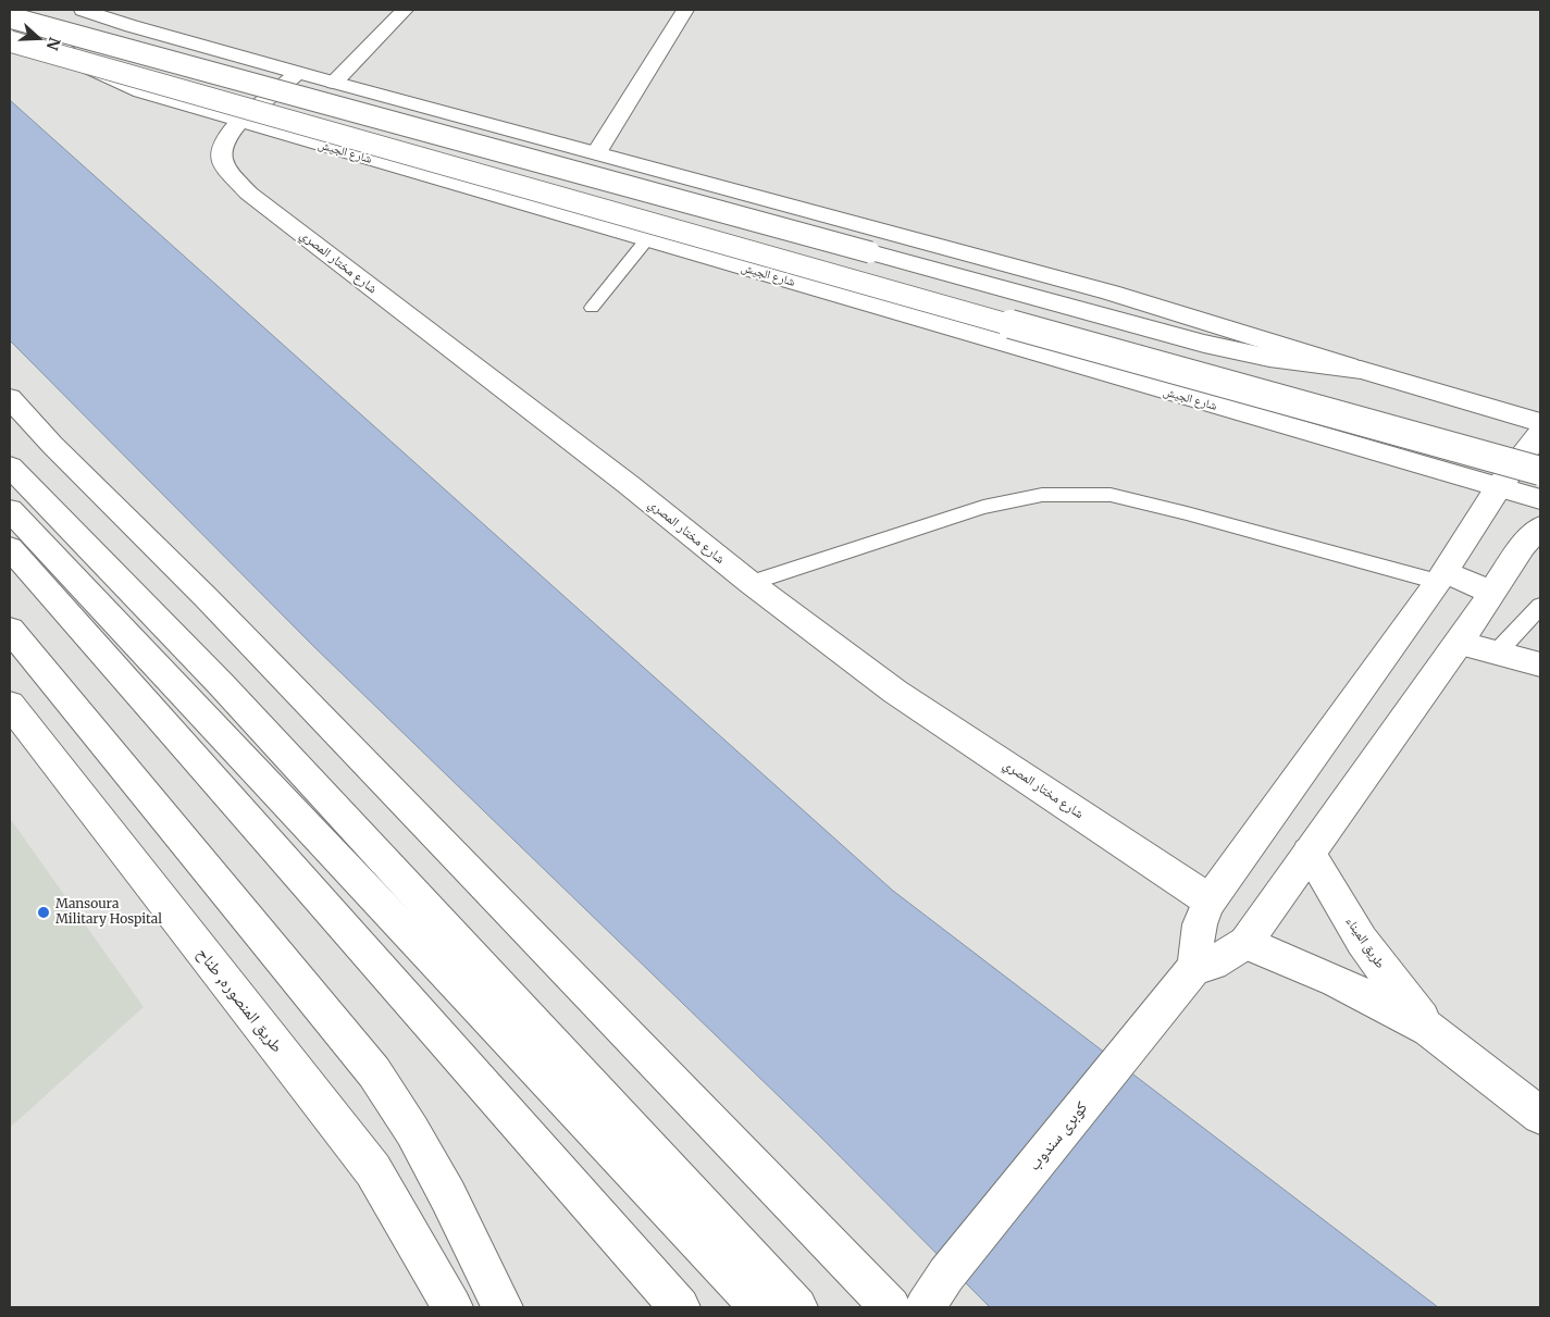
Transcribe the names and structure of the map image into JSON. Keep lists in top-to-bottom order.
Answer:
{
  "streets": {
    "main road": [
      "شارع الجيش",
      "شارع مختار المصري",
      "طريق الميناء",
      "طريق المنصوره, طناح",
      "كوبرى سندوب"
    ]
  },
  "crossings": [
    ["شارع الجيش", "شارع مختار المصري"]
  ],
  "places": ["Mansoura Military Hospital"],
  "north": "right"
}
